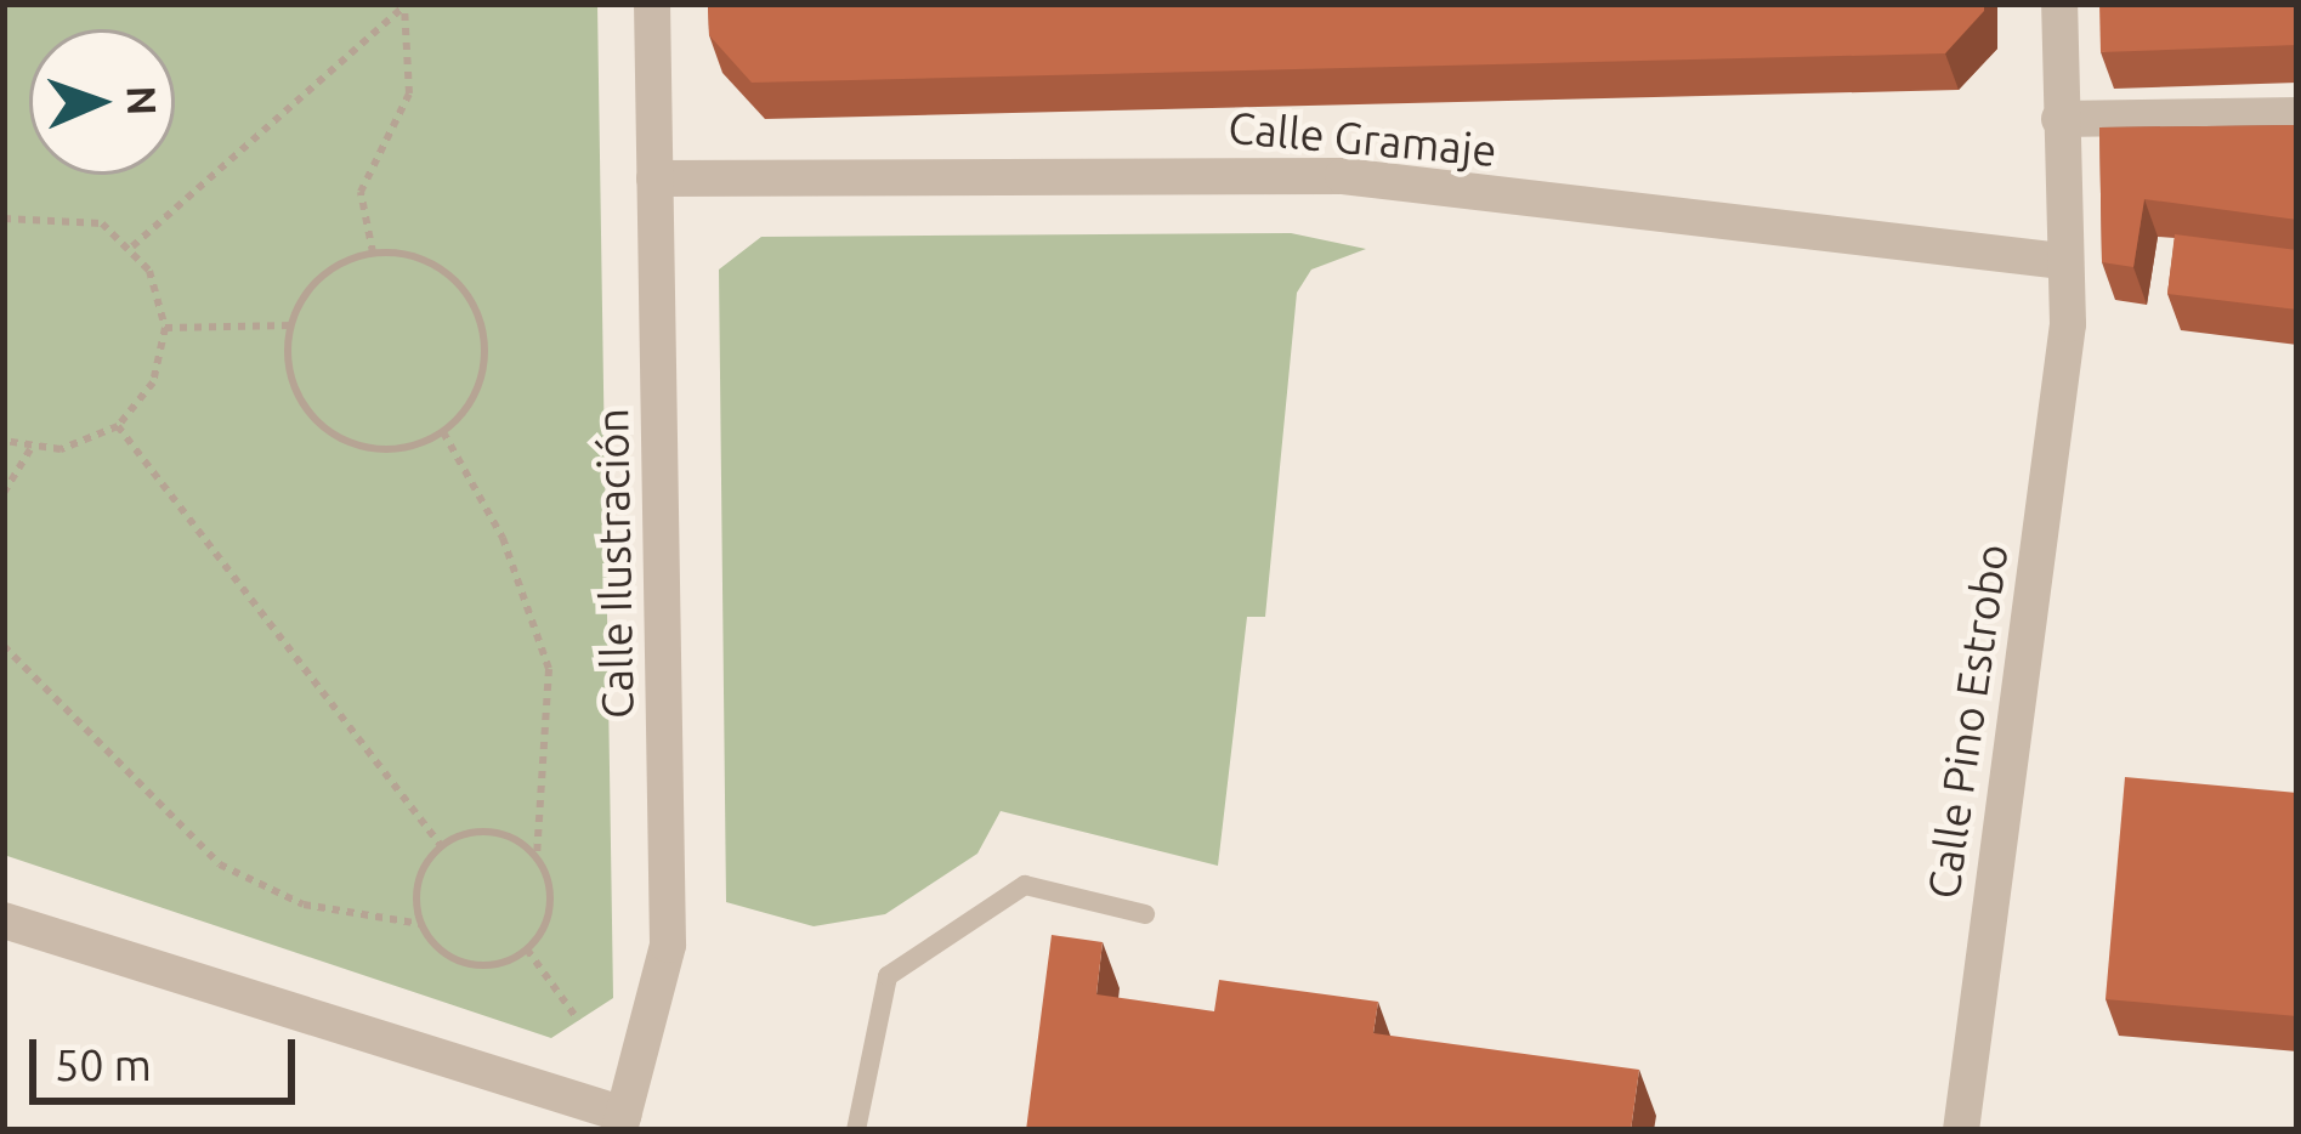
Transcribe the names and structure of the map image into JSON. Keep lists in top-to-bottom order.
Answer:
{
  "streets": {
    "street": ["Calle Gramaje", "Calle Ilustración", "Calle Pino Estrobo"]
  },
  "crossings": [
    ["Calle Gramaje", "Calle Ilustración"],
    ["Calle Gramaje", "Calle Pino Estrobo"]
  ],
  "scale_bar": "50 m",
  "north": "right"
}
